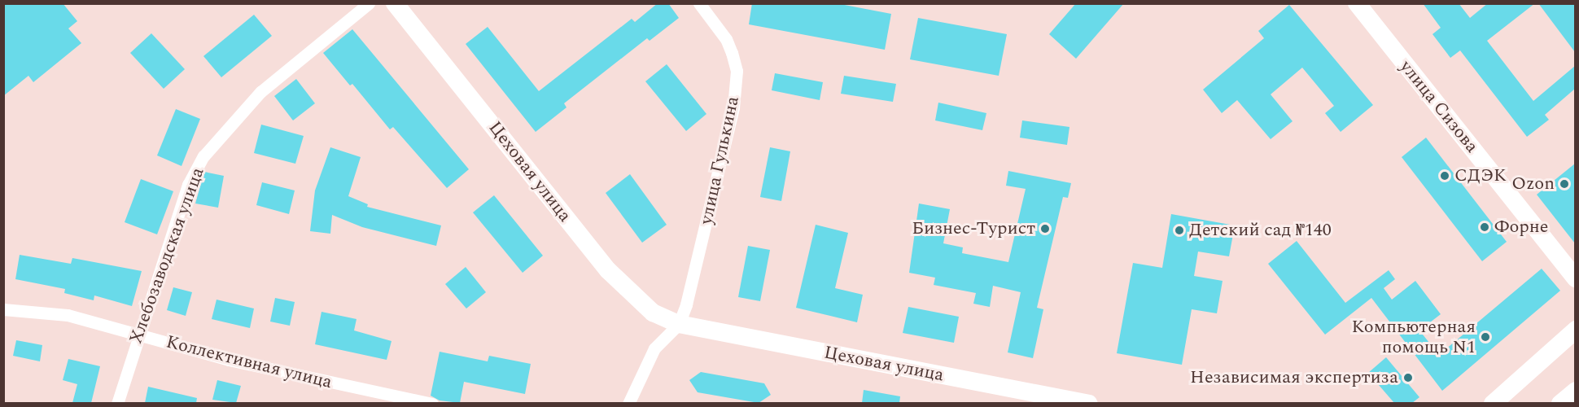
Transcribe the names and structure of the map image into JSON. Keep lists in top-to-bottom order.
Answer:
{
  "streets": {
    "main road": ["улица Сизова", "Цеховая улица"],
    "street": ["улица Гулькина", "Хлебозаводская улица", "Коллективная улица"]
  },
  "crossings": [
    ["улица Гулькина", "Цеховая улица"],
    ["Хлебозаводская улица", "Коллективная улица"]
  ],
  "places": [
    "СДЭК",
    "Ozon",
    "Форне",
    "Бизнес-Турист",
    "Детский сад №140",
    "Компьютерная помощь N1",
    "Независимая экспертиза"
  ]
}
